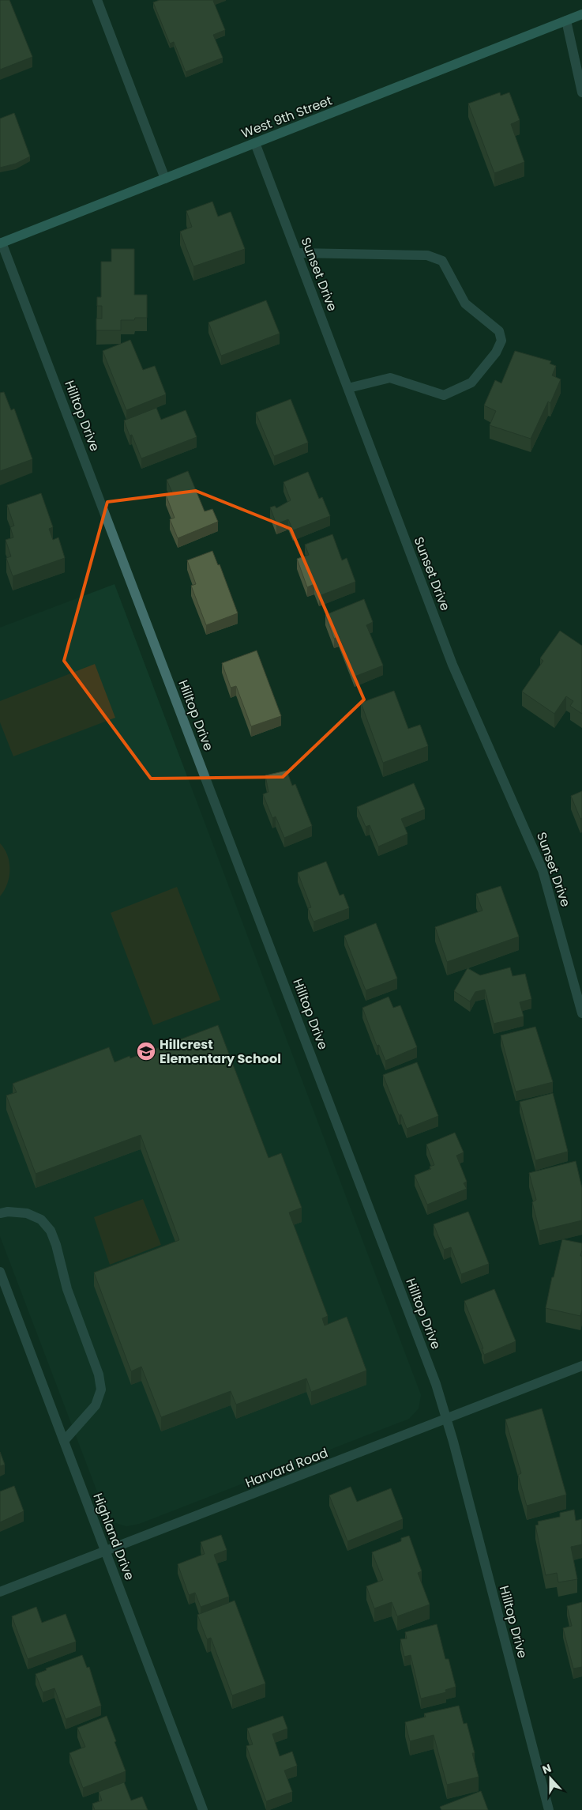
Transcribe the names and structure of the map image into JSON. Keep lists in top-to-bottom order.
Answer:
{
  "streets": {
    "main road": ["West 9th Street"],
    "street": [
      "Sunset Drive",
      "Hilltop Drive",
      "Harvard Road",
      "Highland Drive"
    ]
  },
  "crossings": [
    ["West 9th Street", "Sunset Drive"],
    ["West 9th Street", "Hilltop Drive"],
    ["Hilltop Drive", "Harvard Road"],
    ["Harvard Road", "Highland Drive"]
  ],
  "places": {
    "school or university": ["Hillcrest Elementary School"]
  },
  "north": "top"
}
